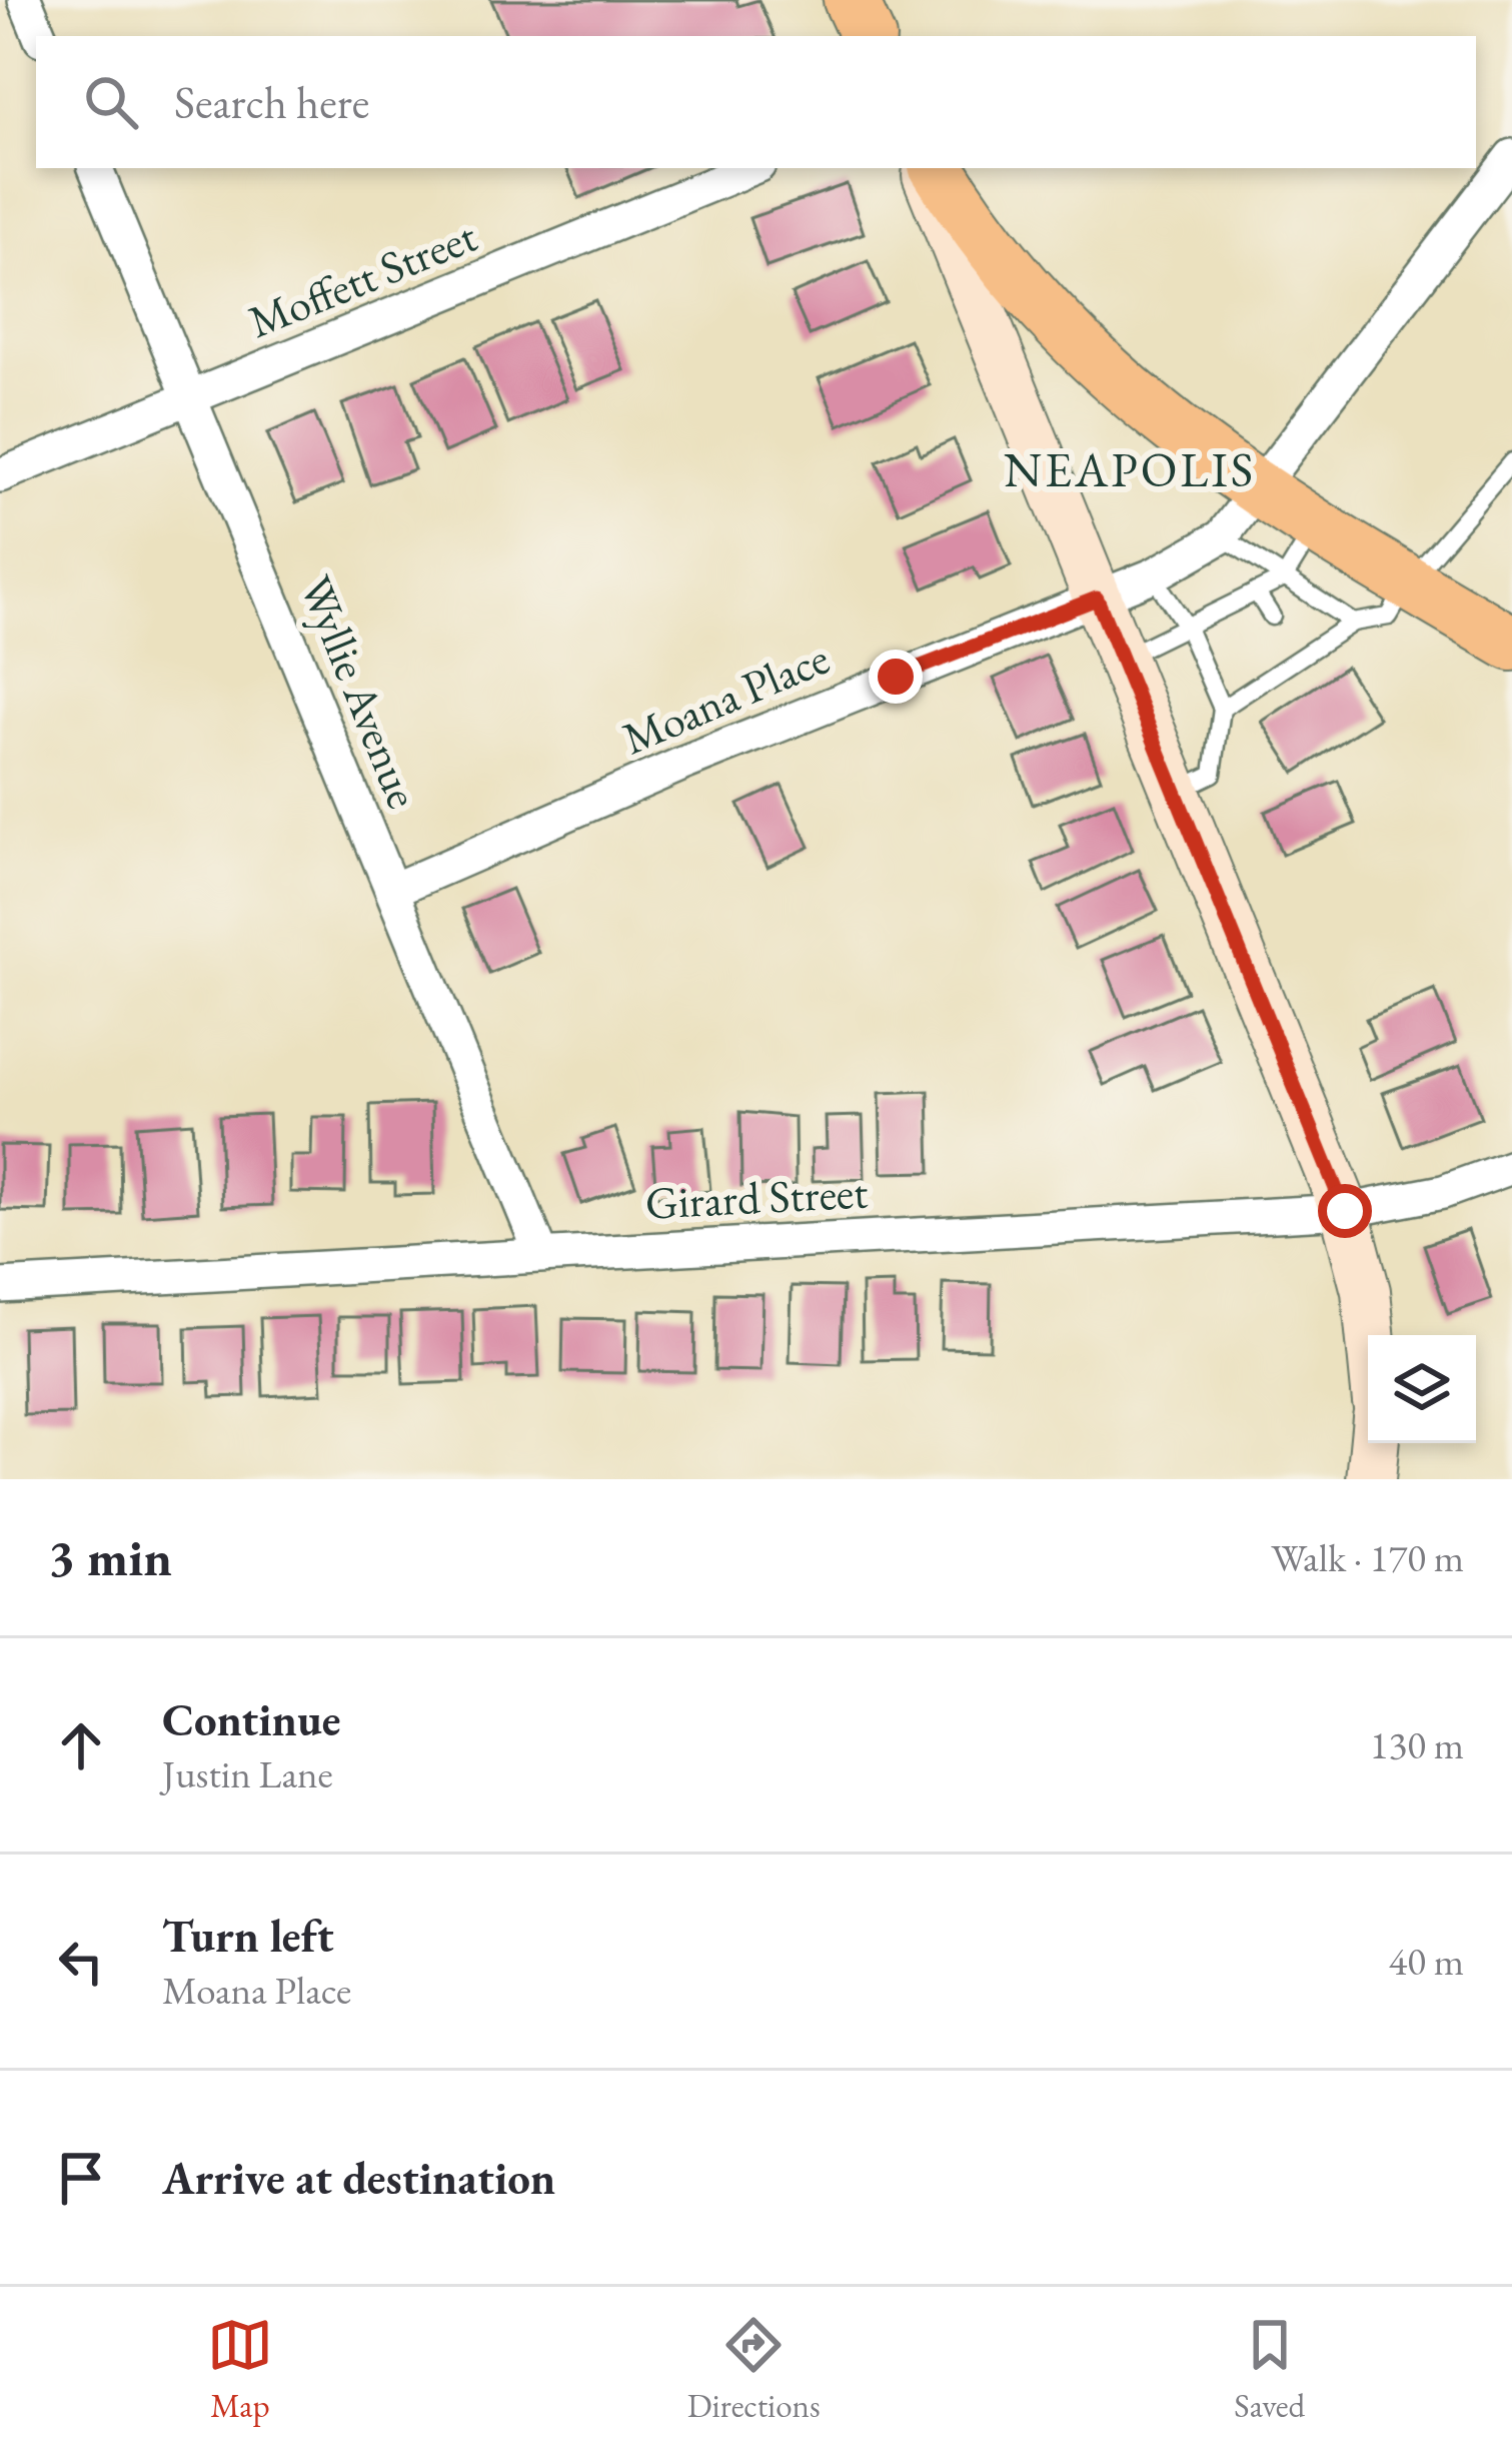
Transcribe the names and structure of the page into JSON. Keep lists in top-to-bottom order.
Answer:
{
  "streets": {
    "street": [
      "Moffett Street",
      "Wyllie Avenue",
      "Moana Place",
      "Girard Street"
    ]
  },
  "crossings": [
    ["Moffett Street", "Wyllie Avenue"],
    ["Wyllie Avenue", "Moana Place"],
    ["Wyllie Avenue", "Girard Street"]
  ],
  "districts": ["NEAPOLIS"],
  "page": {
    "search": "Search here",
    "heading": ["3 min", "Walk · 170 m"],
    "list": [
      ["Continue", "Justin Lane", "130 m"],
      ["Turn left", "Moana Place", "40 m"],
      "Arrive at destination"
    ],
    "nav": ["Map", "Directions", "Saved"]
  }
}
